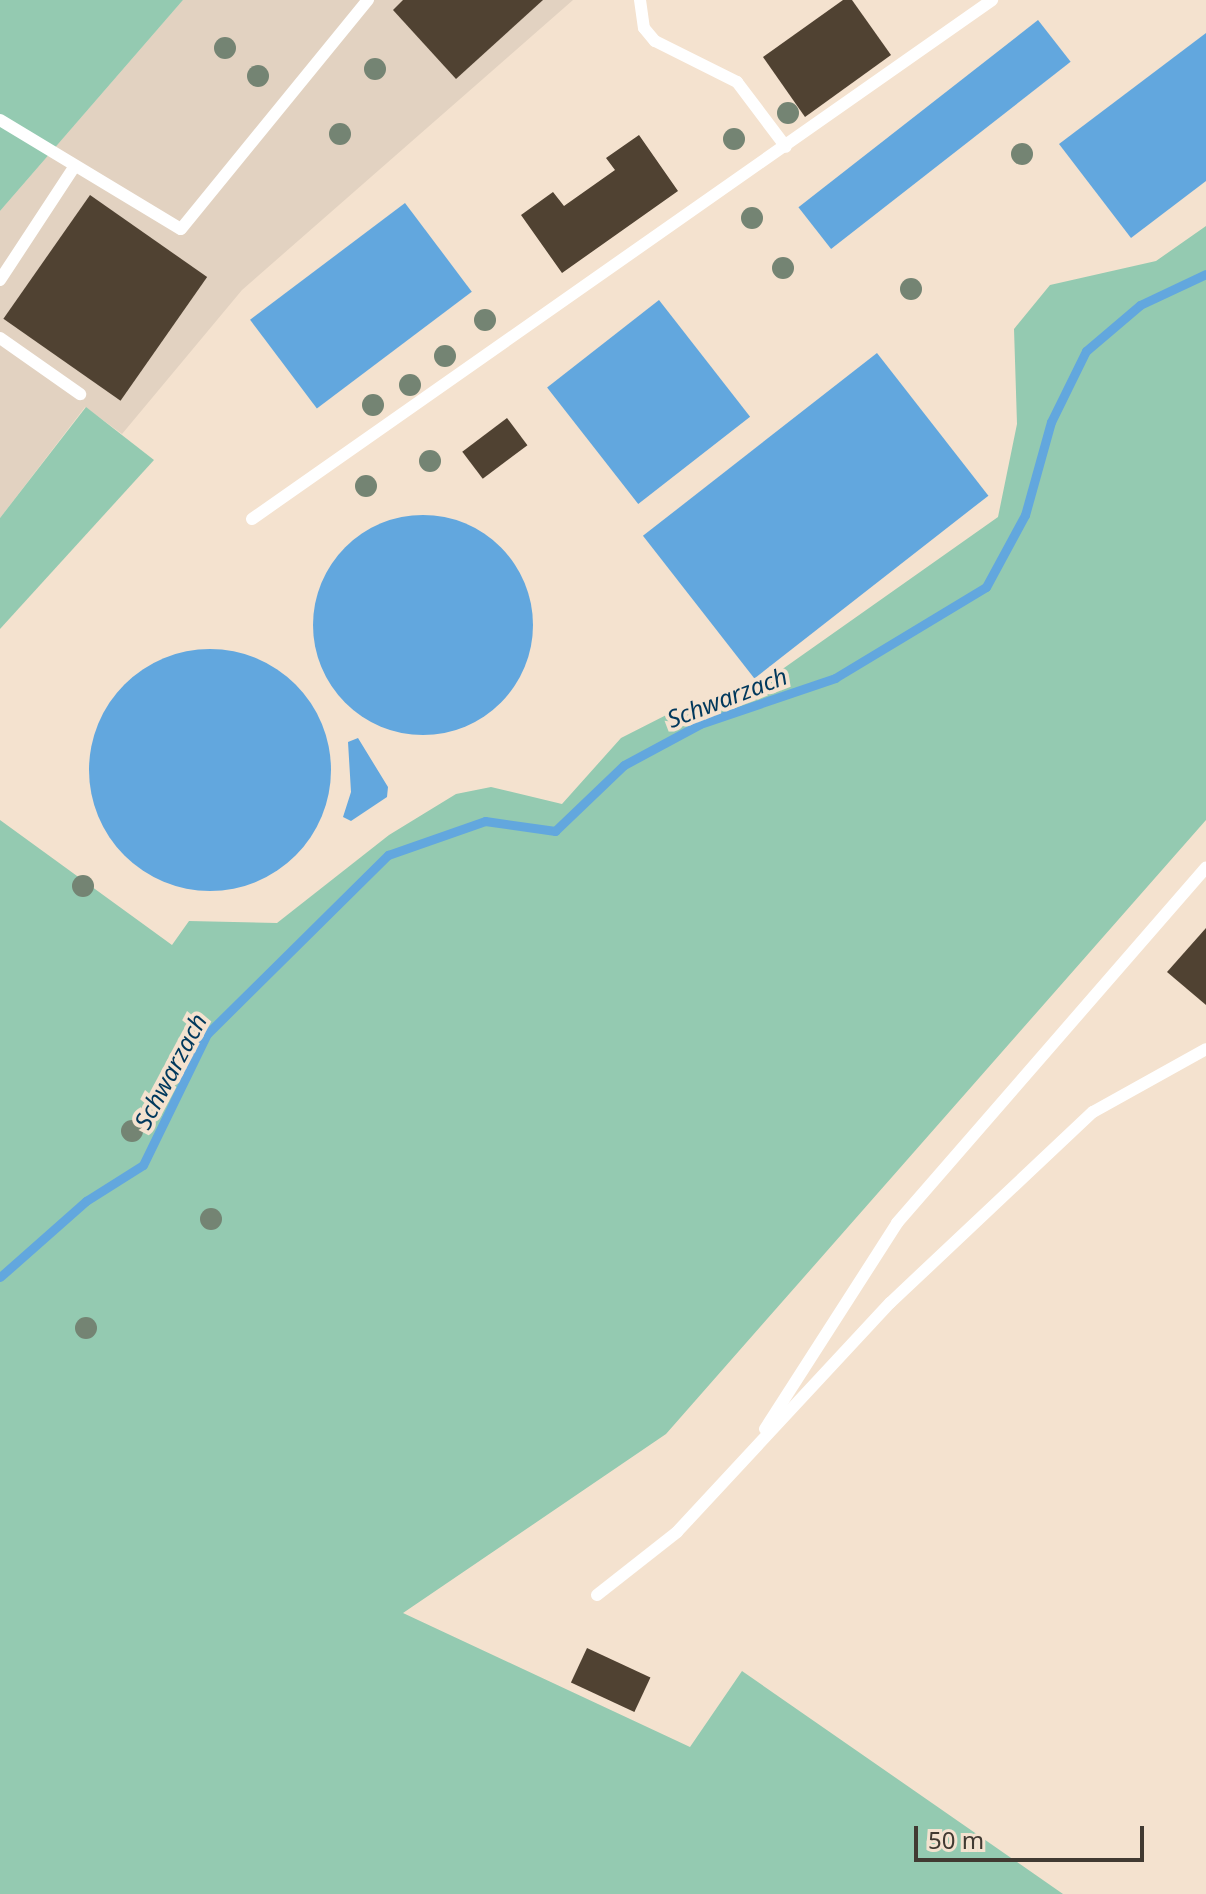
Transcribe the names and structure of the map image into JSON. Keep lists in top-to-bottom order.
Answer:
{
  "water": ["Schwarzach"],
  "scale_bar": "50 m"
}
